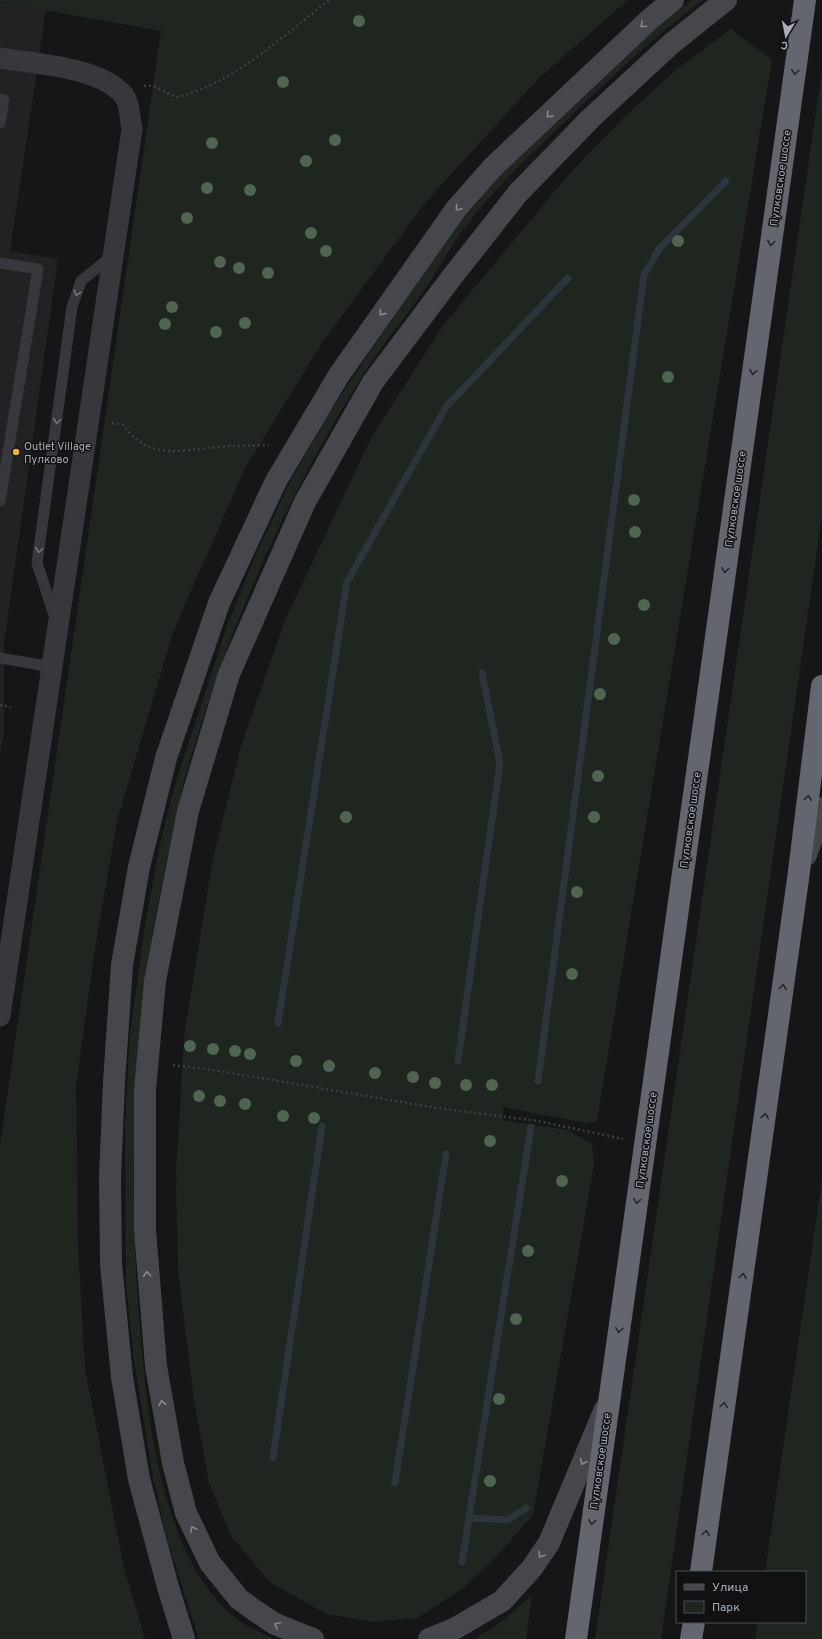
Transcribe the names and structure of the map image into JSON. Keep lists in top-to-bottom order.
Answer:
{
  "streets": {
    "highway": ["Пулковское шоссе"]
  },
  "places": ["Outlet Village Пулково"],
  "legend": ["Улица", "Парк"],
  "north": "bottom"
}
